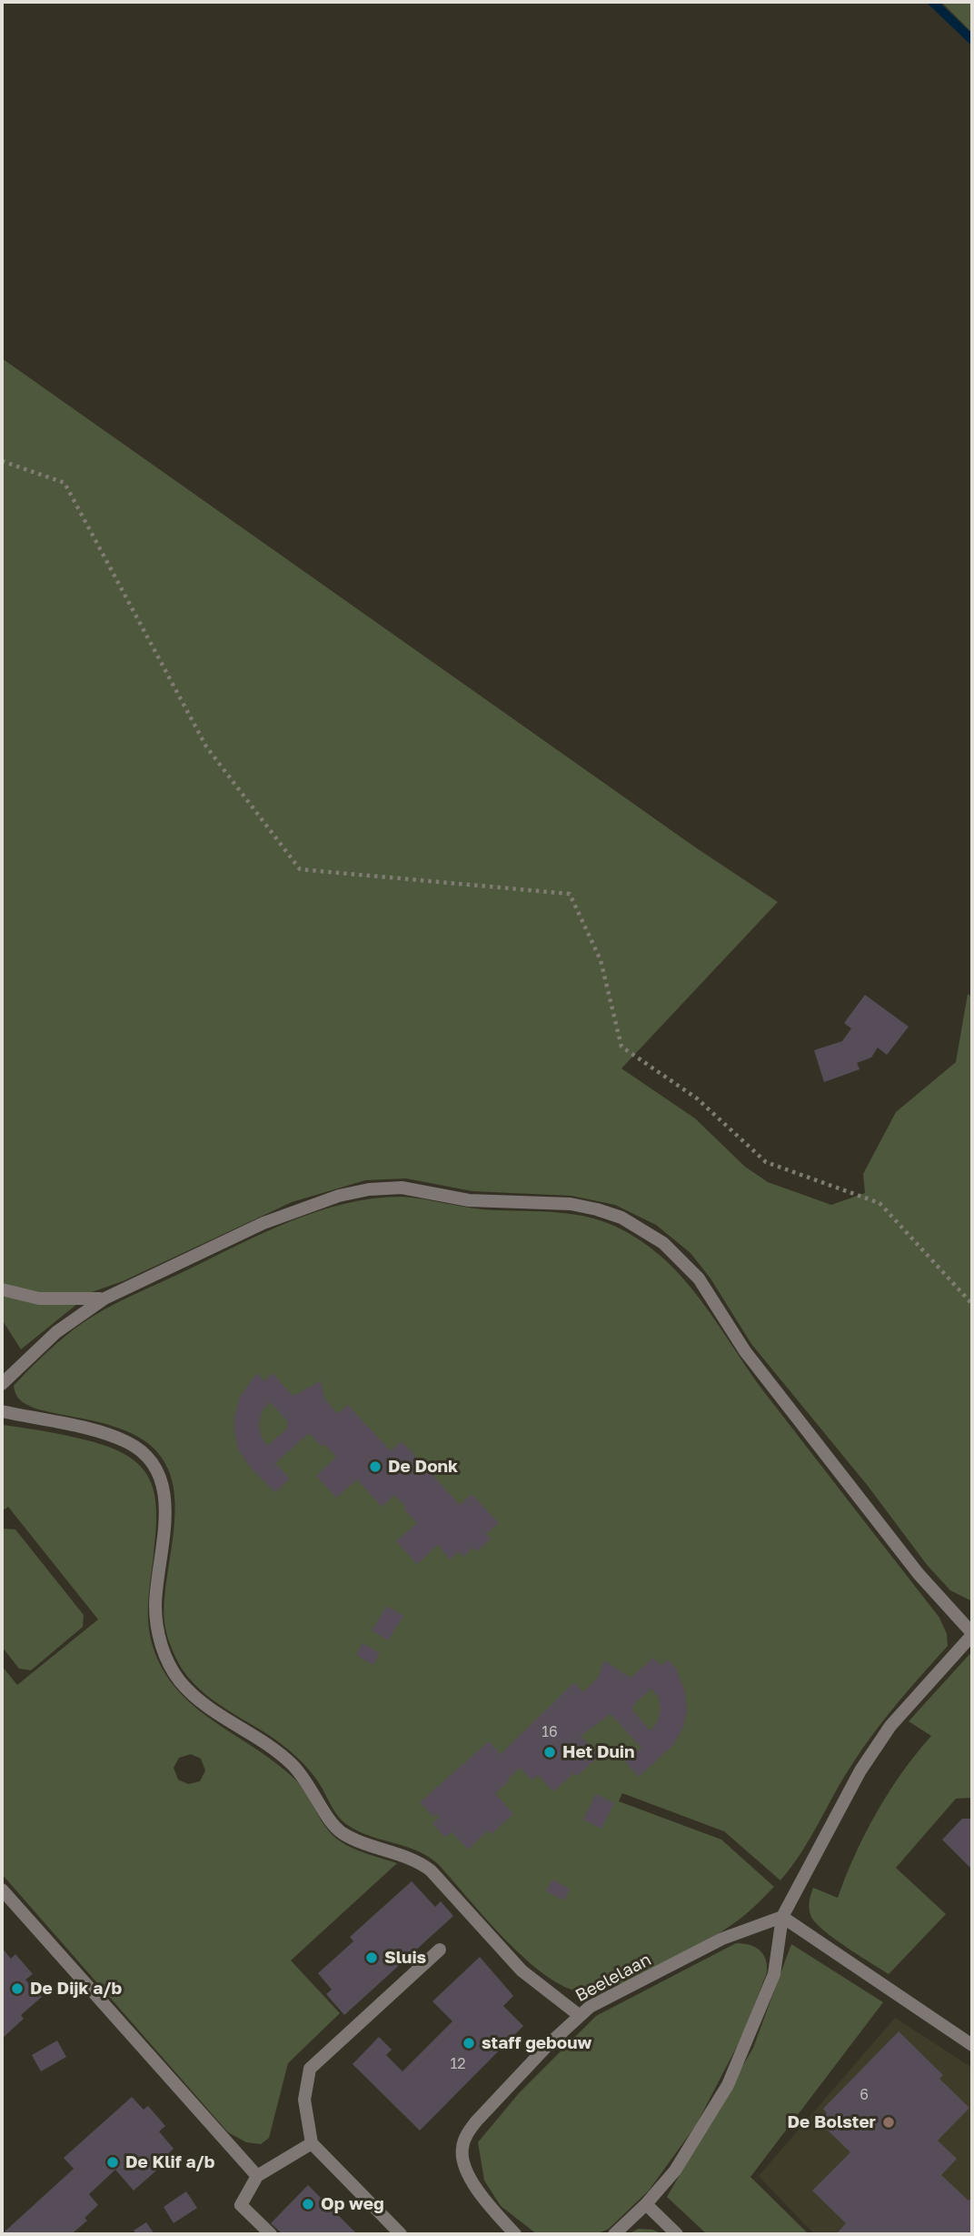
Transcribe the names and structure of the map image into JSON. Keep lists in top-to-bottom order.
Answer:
{
  "streets": {
    "lane": ["Beelelaan"]
  },
  "places": [
    "De Donk",
    "Het Duin",
    "Sluis",
    "De Dijk a/b",
    "staff gebouw",
    "De Bolster",
    "De Klif a/b",
    "Op weg"
  ],
  "house_numbers": ["16", "12", "6"]
}
